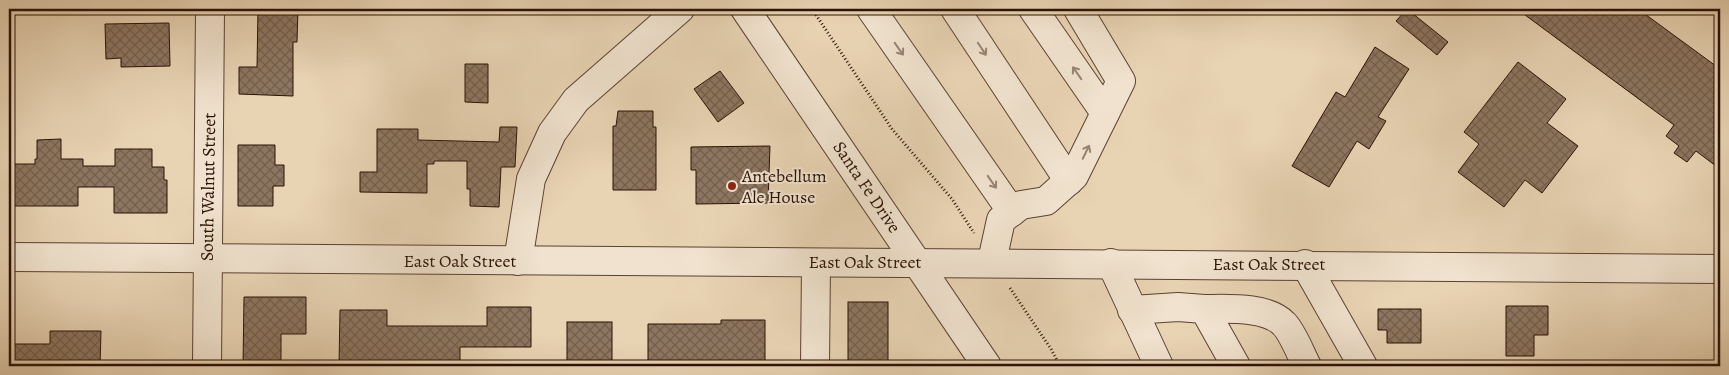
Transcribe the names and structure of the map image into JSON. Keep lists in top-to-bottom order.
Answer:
{
  "streets": {
    "street": ["South Walnut Street", "Santa Fe Drive", "East Oak Street"]
  },
  "crossings": [
    ["South Walnut Street", "East Oak Street"],
    ["Santa Fe Drive", "East Oak Street"]
  ],
  "places": ["Antebellum Ale House"]
}
